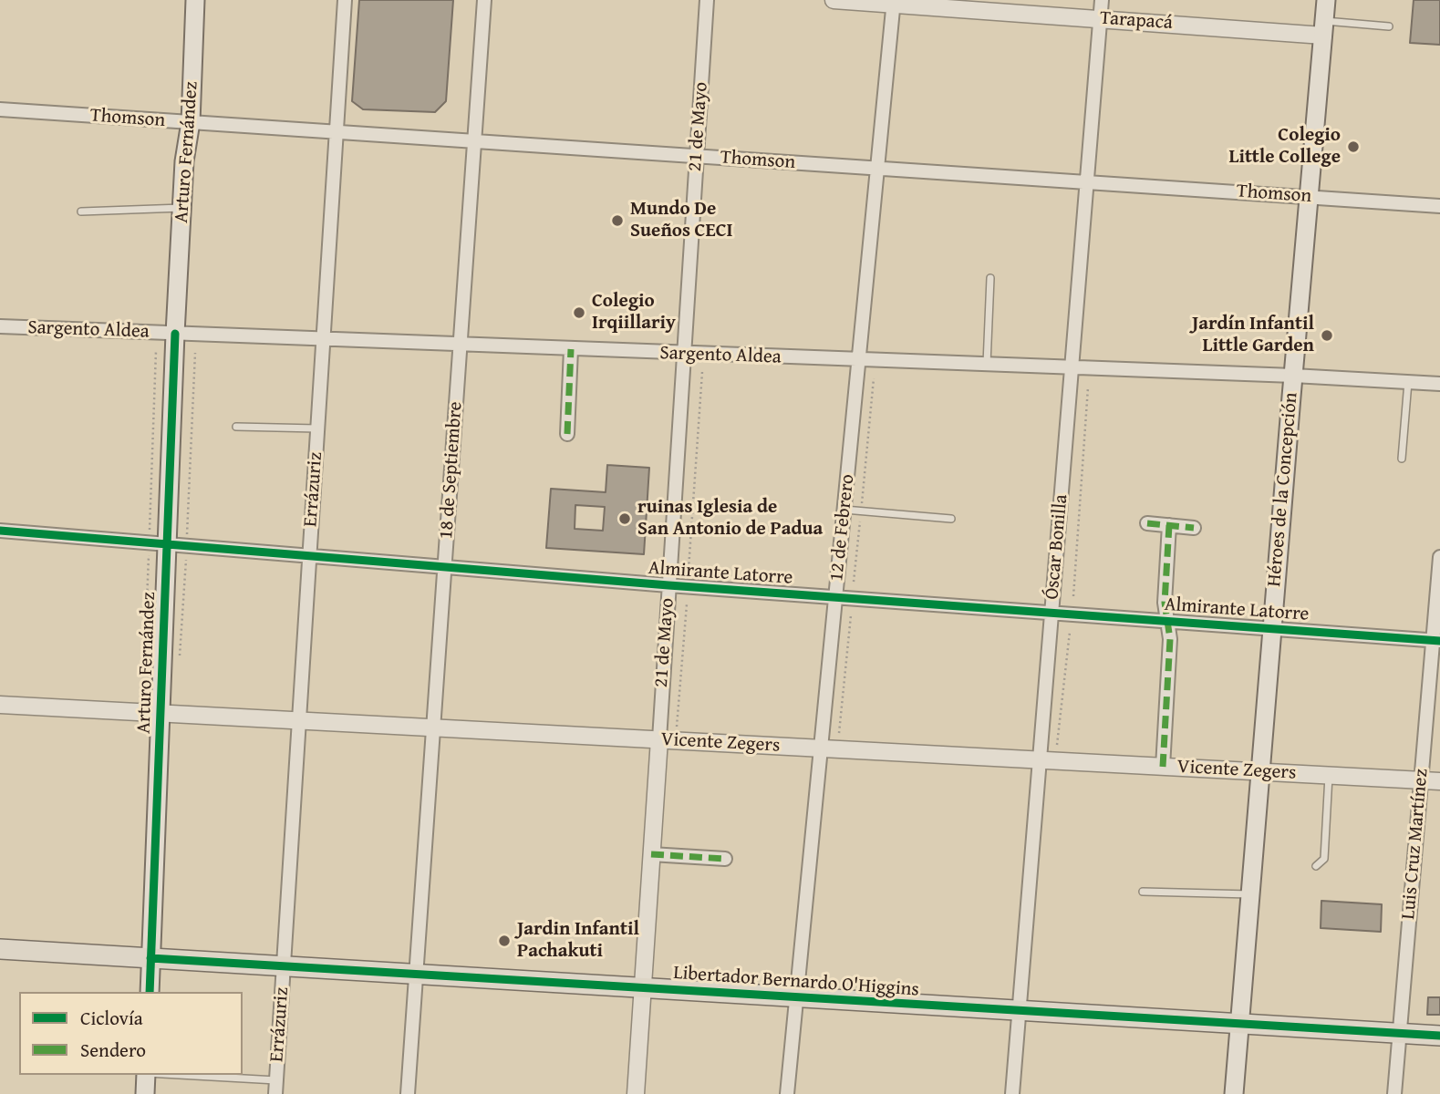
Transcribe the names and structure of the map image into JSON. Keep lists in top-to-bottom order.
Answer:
{
  "streets": {
    "main road": ["Arturo Fernández", "Héroes de la Concepción", "Libertador Bernardo O'Higgins"],
    "street": [
      "Tarapacá",
      "Thomson",
      "21 de Mayo",
      "Sargento Aldea",
      "18 de Septiembre",
      "Errázuriz",
      "12 de Febrero",
      "Óscar Bonilla",
      "Almirante Latorre",
      "Vicente Zegers",
      "Luis Cruz Martínez"
    ]
  },
  "crossings": [
    ["Tarapacá", "Héroes de la Concepción"],
    ["Tarapacá", "12 de Febrero"],
    ["Tarapacá", "Óscar Bonilla"],
    ["Thomson", "21 de Mayo"],
    ["Thomson", "Arturo Fernández"],
    ["Thomson", "18 de Septiembre"],
    ["Thomson", "Errázuriz"],
    ["Thomson", "Héroes de la Concepción"],
    ["Thomson", "12 de Febrero"],
    ["Thomson", "Óscar Bonilla"],
    ["21 de Mayo", "Sargento Aldea"],
    ["21 de Mayo", "Almirante Latorre"],
    ["21 de Mayo", "Vicente Zegers"],
    ["21 de Mayo", "Libertador Bernardo O'Higgins"],
    ["Arturo Fernández", "Sargento Aldea"],
    ["Arturo Fernández", "Almirante Latorre"],
    ["Arturo Fernández", "Vicente Zegers"],
    ["Arturo Fernández", "Libertador Bernardo O'Higgins"],
    ["Sargento Aldea", "18 de Septiembre"],
    ["Sargento Aldea", "Errázuriz"],
    ["Sargento Aldea", "Héroes de la Concepción"],
    ["Sargento Aldea", "12 de Febrero"],
    ["Sargento Aldea", "Óscar Bonilla"],
    ["18 de Septiembre", "Almirante Latorre"],
    ["18 de Septiembre", "Vicente Zegers"],
    ["18 de Septiembre", "Libertador Bernardo O'Higgins"],
    ["Errázuriz", "Almirante Latorre"],
    ["Errázuriz", "Vicente Zegers"],
    ["Errázuriz", "Libertador Bernardo O'Higgins"],
    ["Héroes de la Concepción", "Almirante Latorre"],
    ["Héroes de la Concepción", "Vicente Zegers"],
    ["Héroes de la Concepción", "Libertador Bernardo O'Higgins"],
    ["12 de Febrero", "Almirante Latorre"],
    ["12 de Febrero", "Vicente Zegers"],
    ["12 de Febrero", "Libertador Bernardo O'Higgins"],
    ["Óscar Bonilla", "Almirante Latorre"],
    ["Óscar Bonilla", "Vicente Zegers"],
    ["Óscar Bonilla", "Libertador Bernardo O'Higgins"],
    ["Almirante Latorre", "Luis Cruz Martínez"],
    ["Vicente Zegers", "Luis Cruz Martínez"],
    ["Luis Cruz Martínez", "Libertador Bernardo O'Higgins"]
  ],
  "places": [
    "Colegio Little College",
    "Mundo De Sueños CECI",
    "Colegio Irqiillariy",
    "Jardín Infantil Little Garden",
    "ruinas Iglesia de San Antonio de Padua",
    "Jardin Infantil Pachakuti"
  ],
  "legend": ["Ciclovía", "Sendero"]
}
